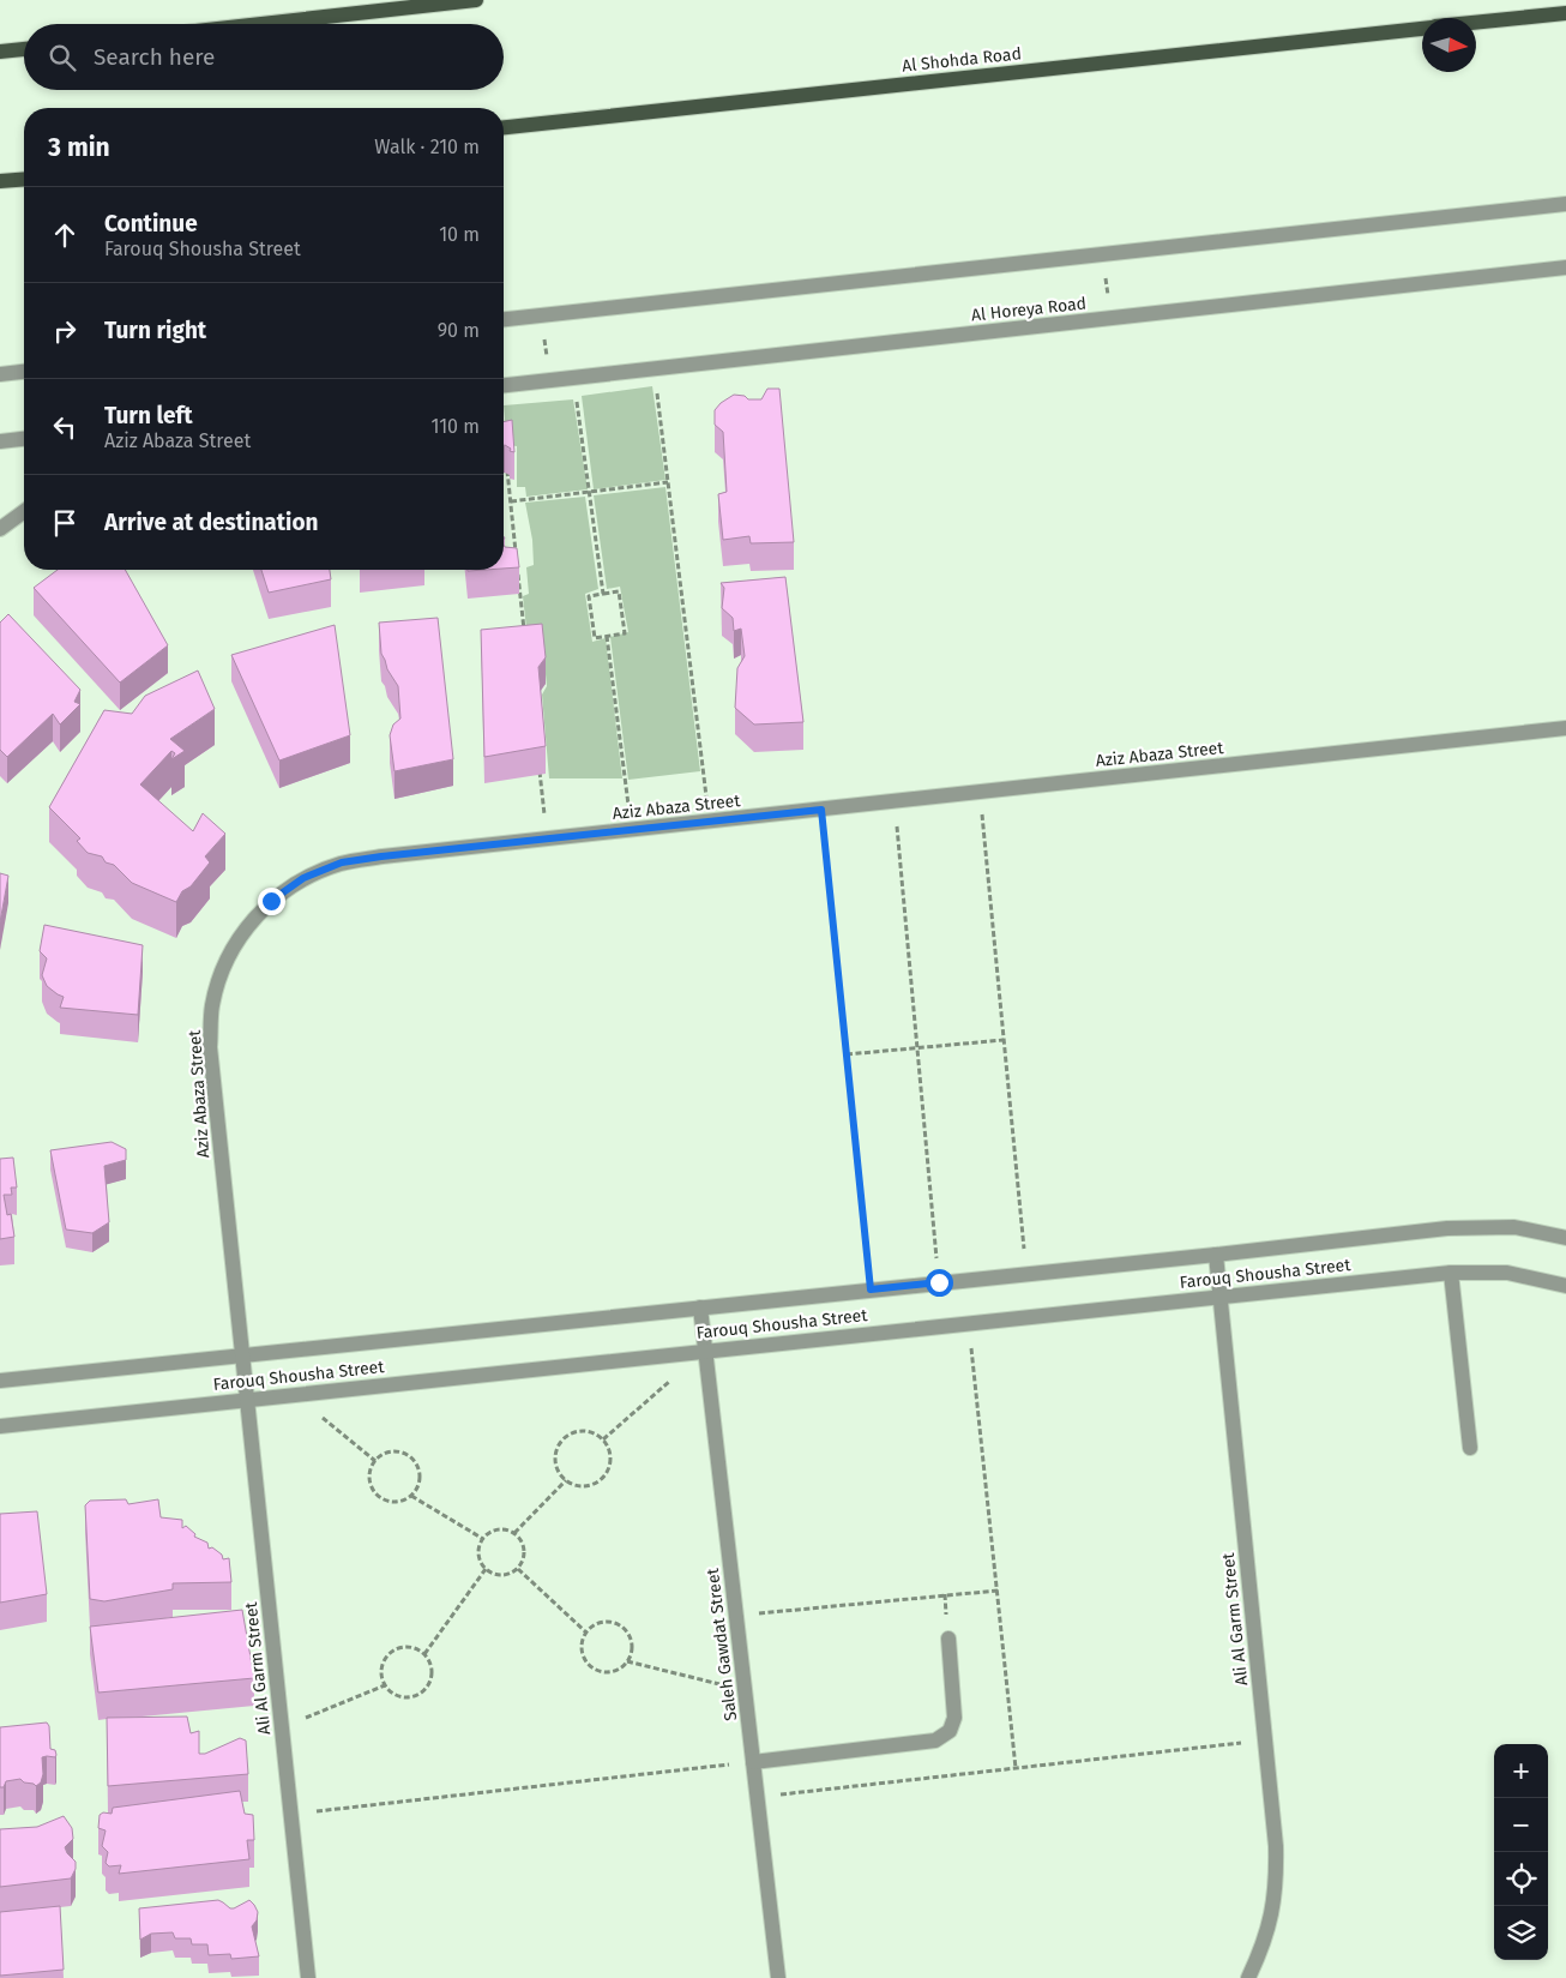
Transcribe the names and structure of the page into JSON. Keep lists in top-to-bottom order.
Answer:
{
  "streets": {
    "main road": ["Al Shohda Road"],
    "street": [
      "Al Horeya Road",
      "Aziz Abaza Street",
      "Farouq Shousha Street",
      "Ali Al Garm Street",
      "Saleh Gawdat Street"
    ]
  },
  "crossings": [
    ["Aziz Abaza Street", "Farouq Shousha Street"],
    ["Aziz Abaza Street", "Ali Al Garm Street"],
    ["Farouq Shousha Street", "Ali Al Garm Street"],
    ["Farouq Shousha Street", "Saleh Gawdat Street"]
  ],
  "north": "right",
  "page": {
    "search": "Search here",
    "heading": ["3 min", "Walk · 210 m"],
    "list": [
      ["Continue", "Farouq Shousha Street", "10 m"],
      ["Turn right", "90 m"],
      ["Turn left", "Aziz Abaza Street", "110 m"],
      "Arrive at destination"
    ],
    "map_buttons": ["+", "−"]
  }
}
